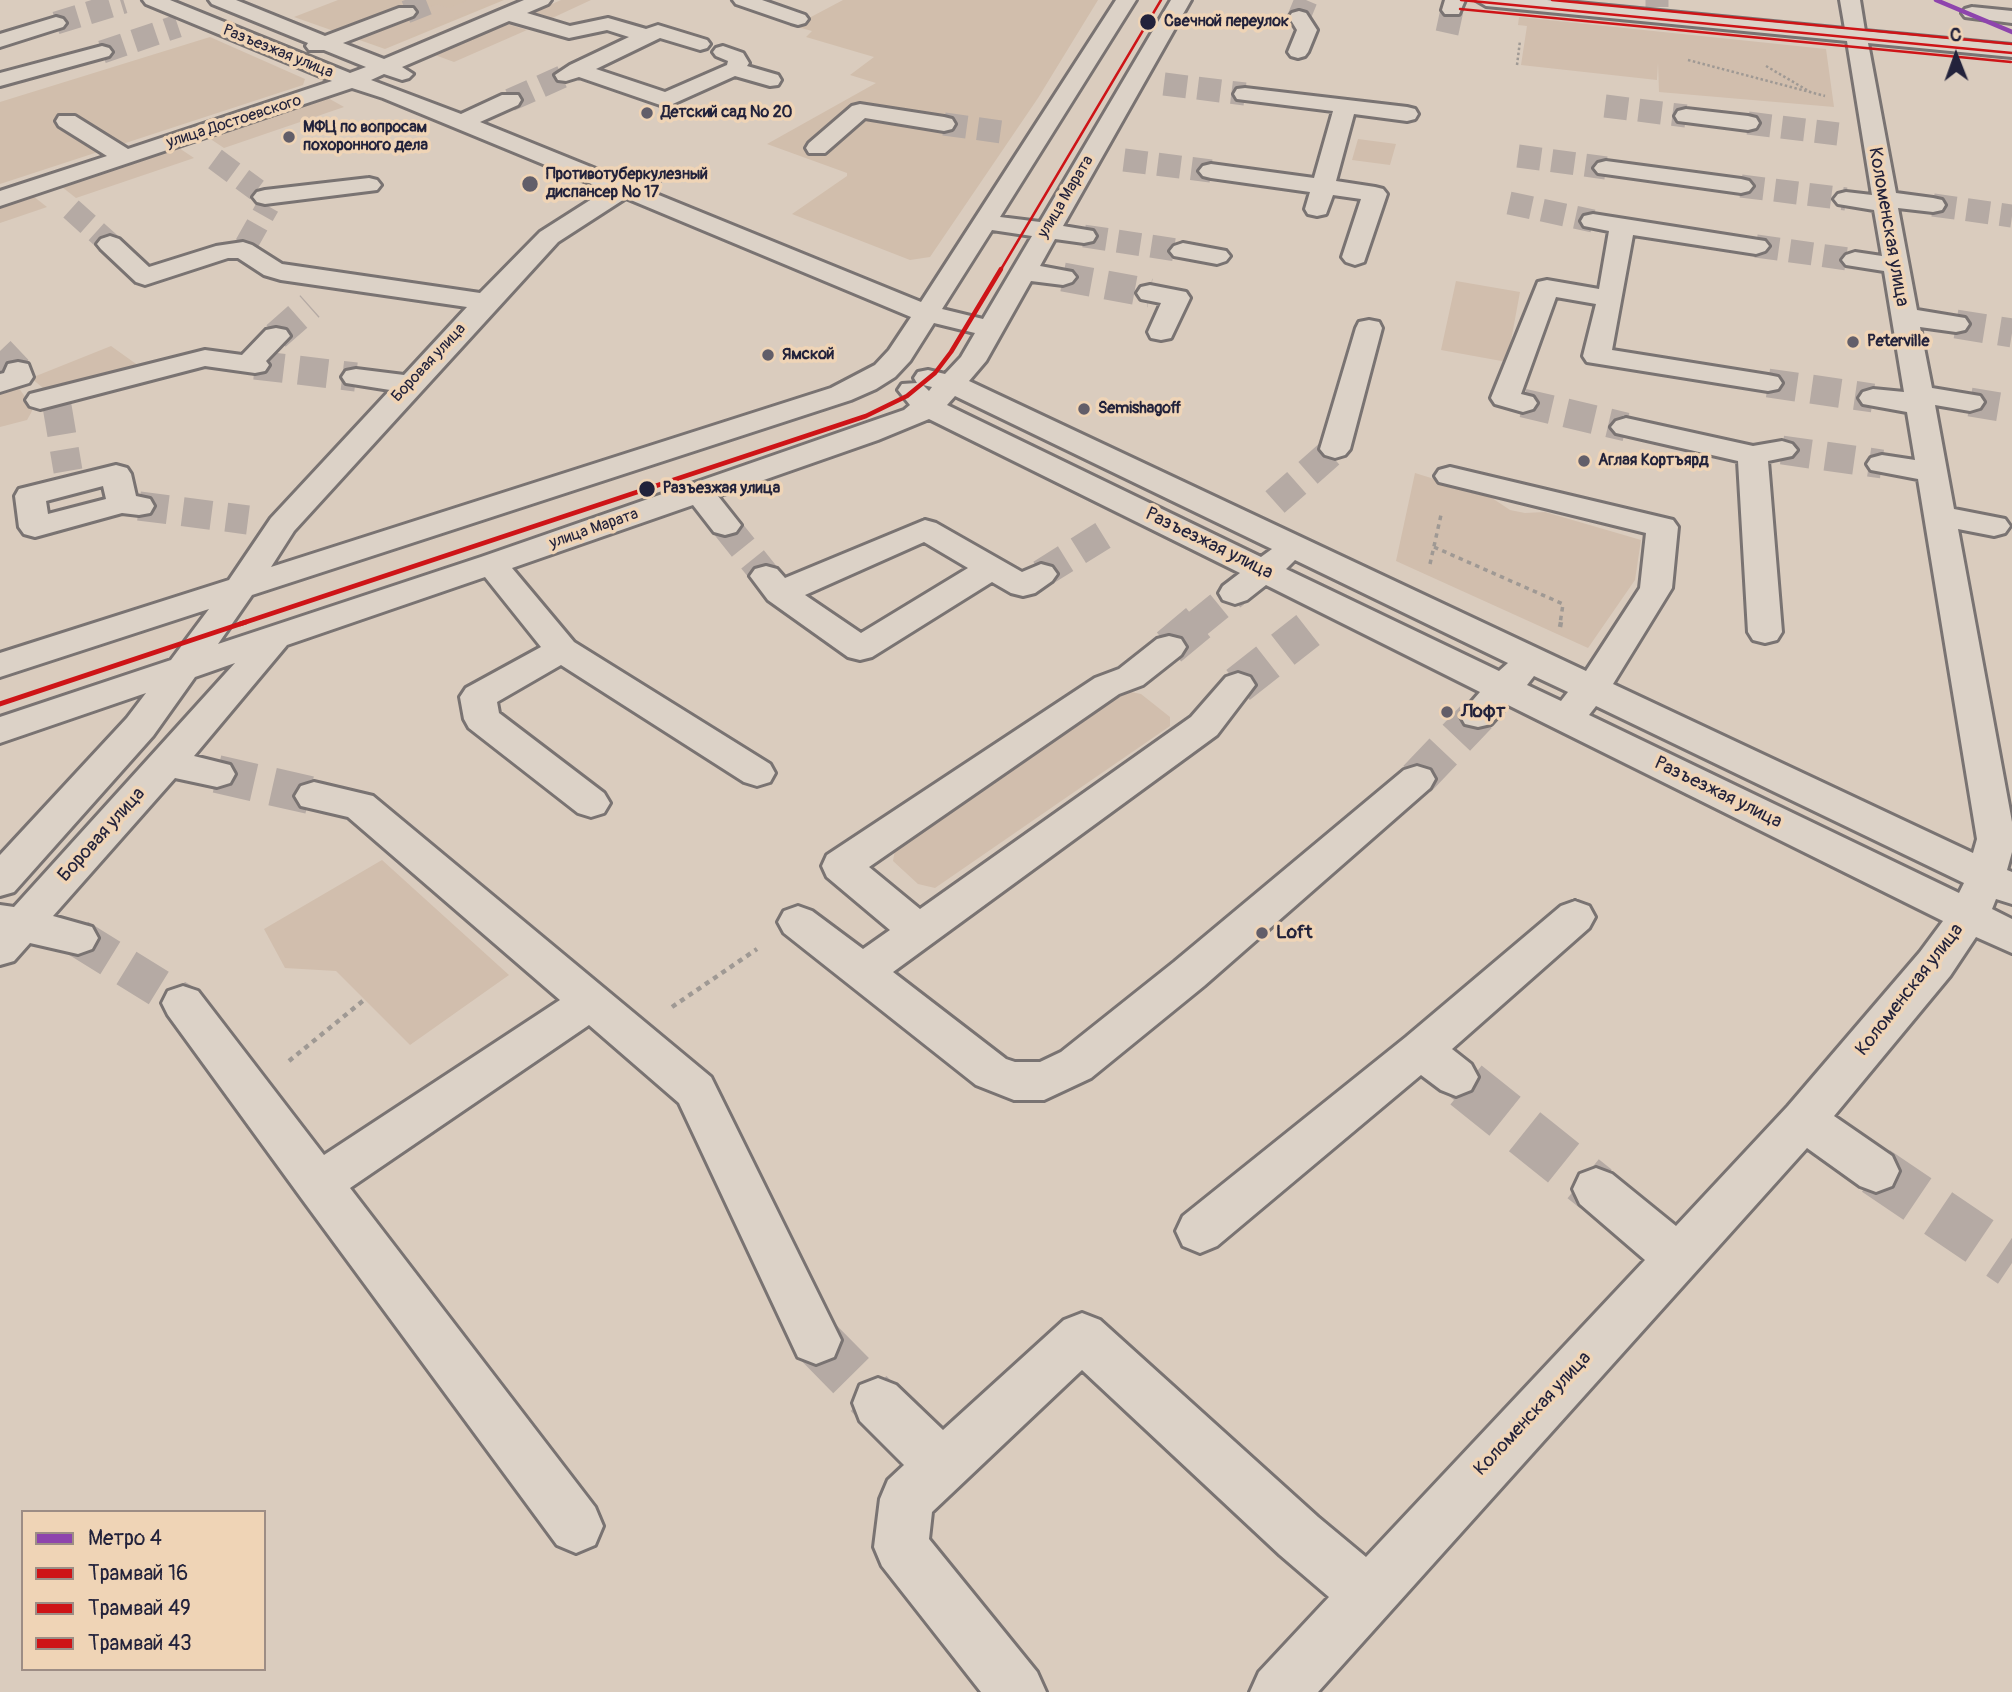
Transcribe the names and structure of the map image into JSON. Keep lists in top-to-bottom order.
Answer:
{
  "streets": {
    "street": [
      "Разъезжая улица",
      "улица Достоевского",
      "улица Марата",
      "Коломенская улица",
      "Боровая улица"
    ]
  },
  "crossings": [
    ["Разъезжая улица", "улица Достоевского"],
    ["Разъезжая улица", "улица Марата"],
    ["Разъезжая улица", "Коломенская улица"],
    ["Разъезжая улица", "Боровая улица"],
    ["улица Марата", "Боровая улица"]
  ],
  "places": [
    "Свечной переулок",
    "Детский сад № 20",
    "МФЦ по вопросам похоронного дела",
    "Противотуберкулезный диспансер № 17",
    "Peterville",
    "Ямской",
    "Semishagoff",
    "Аглая Кортъярд",
    "Разъезжая улица",
    "Лофт",
    "Loft"
  ],
  "lines": [
    "metro line 4",
    "tram line 16",
    "tram line 43",
    "tram line 49"
  ],
  "legend": [
    "Метро 4",
    "Трамвай 16",
    "Трамвай 49",
    "Трамвай 43"
  ],
  "north": "top"
}
